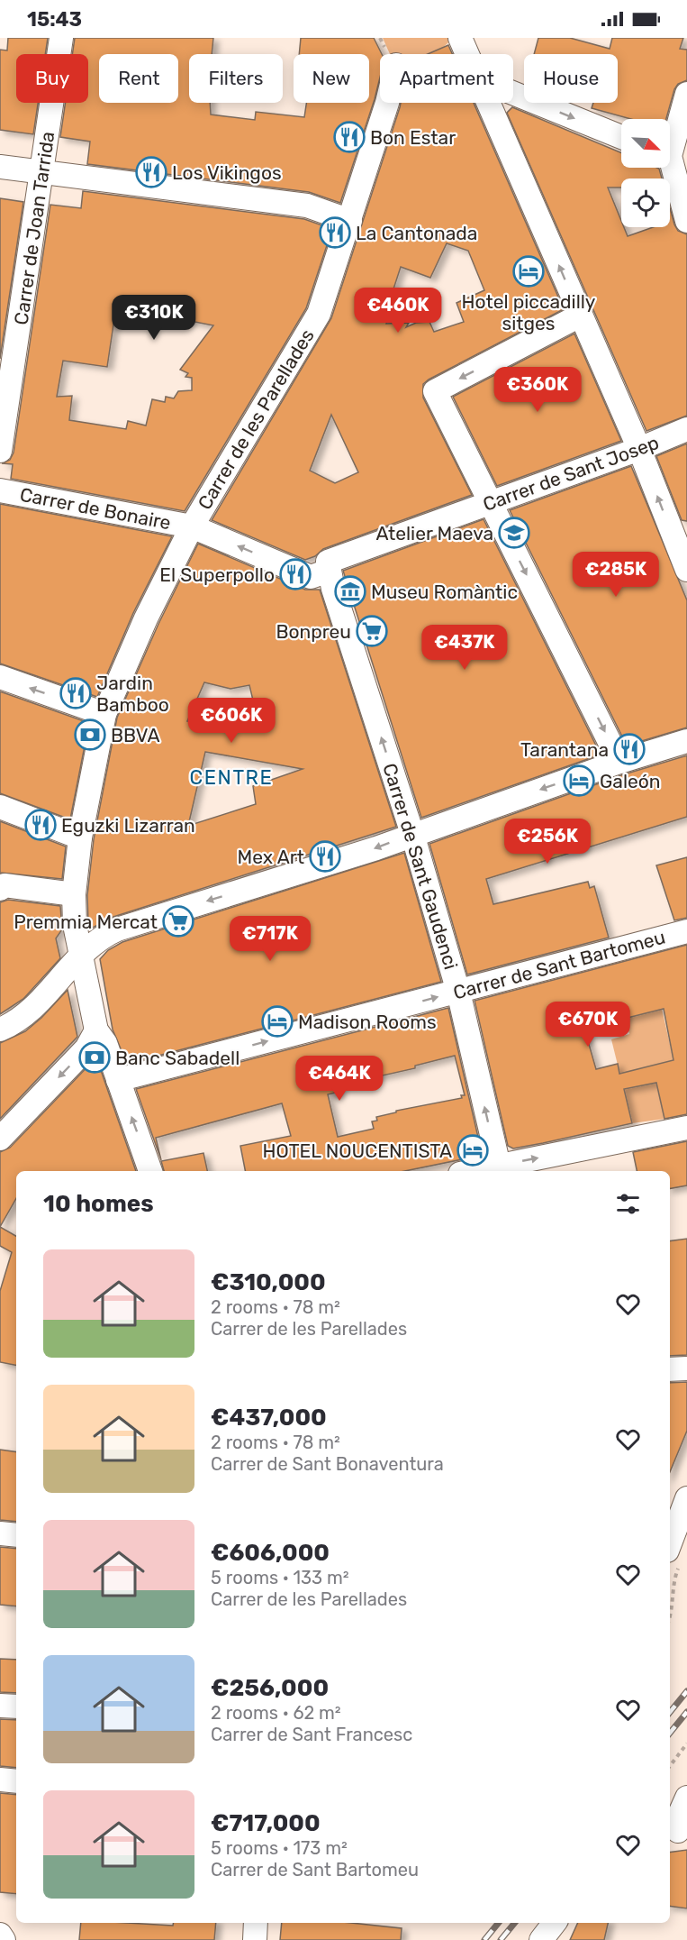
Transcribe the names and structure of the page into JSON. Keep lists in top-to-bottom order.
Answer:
{
  "streets": {
    "street": [
      "Carrer de Joan Tarrida",
      "Carrer de les Parellades",
      "Carrer de Sant Josep",
      "Carrer de Bonaire",
      "Carrer de Sant Gaudenci",
      "Carrer de Sant Bartomeu"
    ]
  },
  "crossings": [
    ["Carrer de les Parellades", "Carrer de Bonaire"],
    ["Carrer de les Parellades", "Carrer de Sant Bartomeu"],
    ["Carrer de Sant Josep", "Carrer de Sant Gaudenci"],
    ["Carrer de Sant Gaudenci", "Carrer de Sant Bartomeu"]
  ],
  "districts": ["CENTRE"],
  "places": {
    "restaurant": [
      "Bon Estar",
      "Los Vikingos",
      "La Cantonada",
      "El Superpollo",
      "Jardin Bamboo",
      "Tarantana",
      "Eguzki Lizarran",
      "Mex Art"
    ],
    "hotel": [
      "Hotel piccadilly sitges",
      "Galeón",
      "Madison Rooms",
      "HOTEL NOUCENTISTA"
    ],
    "school or university": ["Atelier Maeva"],
    "museum": ["Museu Romàntic"],
    "supermarket": ["Bonpreu", "Premmia Mercat"],
    "bank": ["BBVA", "Banc Sabadell"]
  },
  "north": "bottom right",
  "page": {
    "status": "15:43",
    "chip": [
      "Buy",
      "Rent",
      "Filters",
      "New",
      "Apartment",
      "House"
    ],
    "price": [
      "€460K",
      "€310K",
      "€360K",
      "€285K",
      "€437K",
      "€606K",
      "€256K",
      "€717K",
      "€670K",
      "€464K"
    ],
    "heading": "10 homes",
    "list": [
      {
        "name": "€310,000",
        "note": "2 rooms · 78 m² · Carrer de les Parellades"
      },
      {
        "name": "€437,000",
        "note": "2 rooms · 78 m² · Carrer de Sant Bonaventura"
      },
      {
        "name": "€606,000",
        "note": "5 rooms · 133 m² · Carrer de les Parellades"
      },
      {
        "name": "€256,000",
        "note": "2 rooms · 62 m² · Carrer de Sant Francesc"
      },
      {
        "name": "€717,000",
        "note": "5 rooms · 173 m² · Carrer de Sant Bartomeu"
      }
    ]
  }
}
